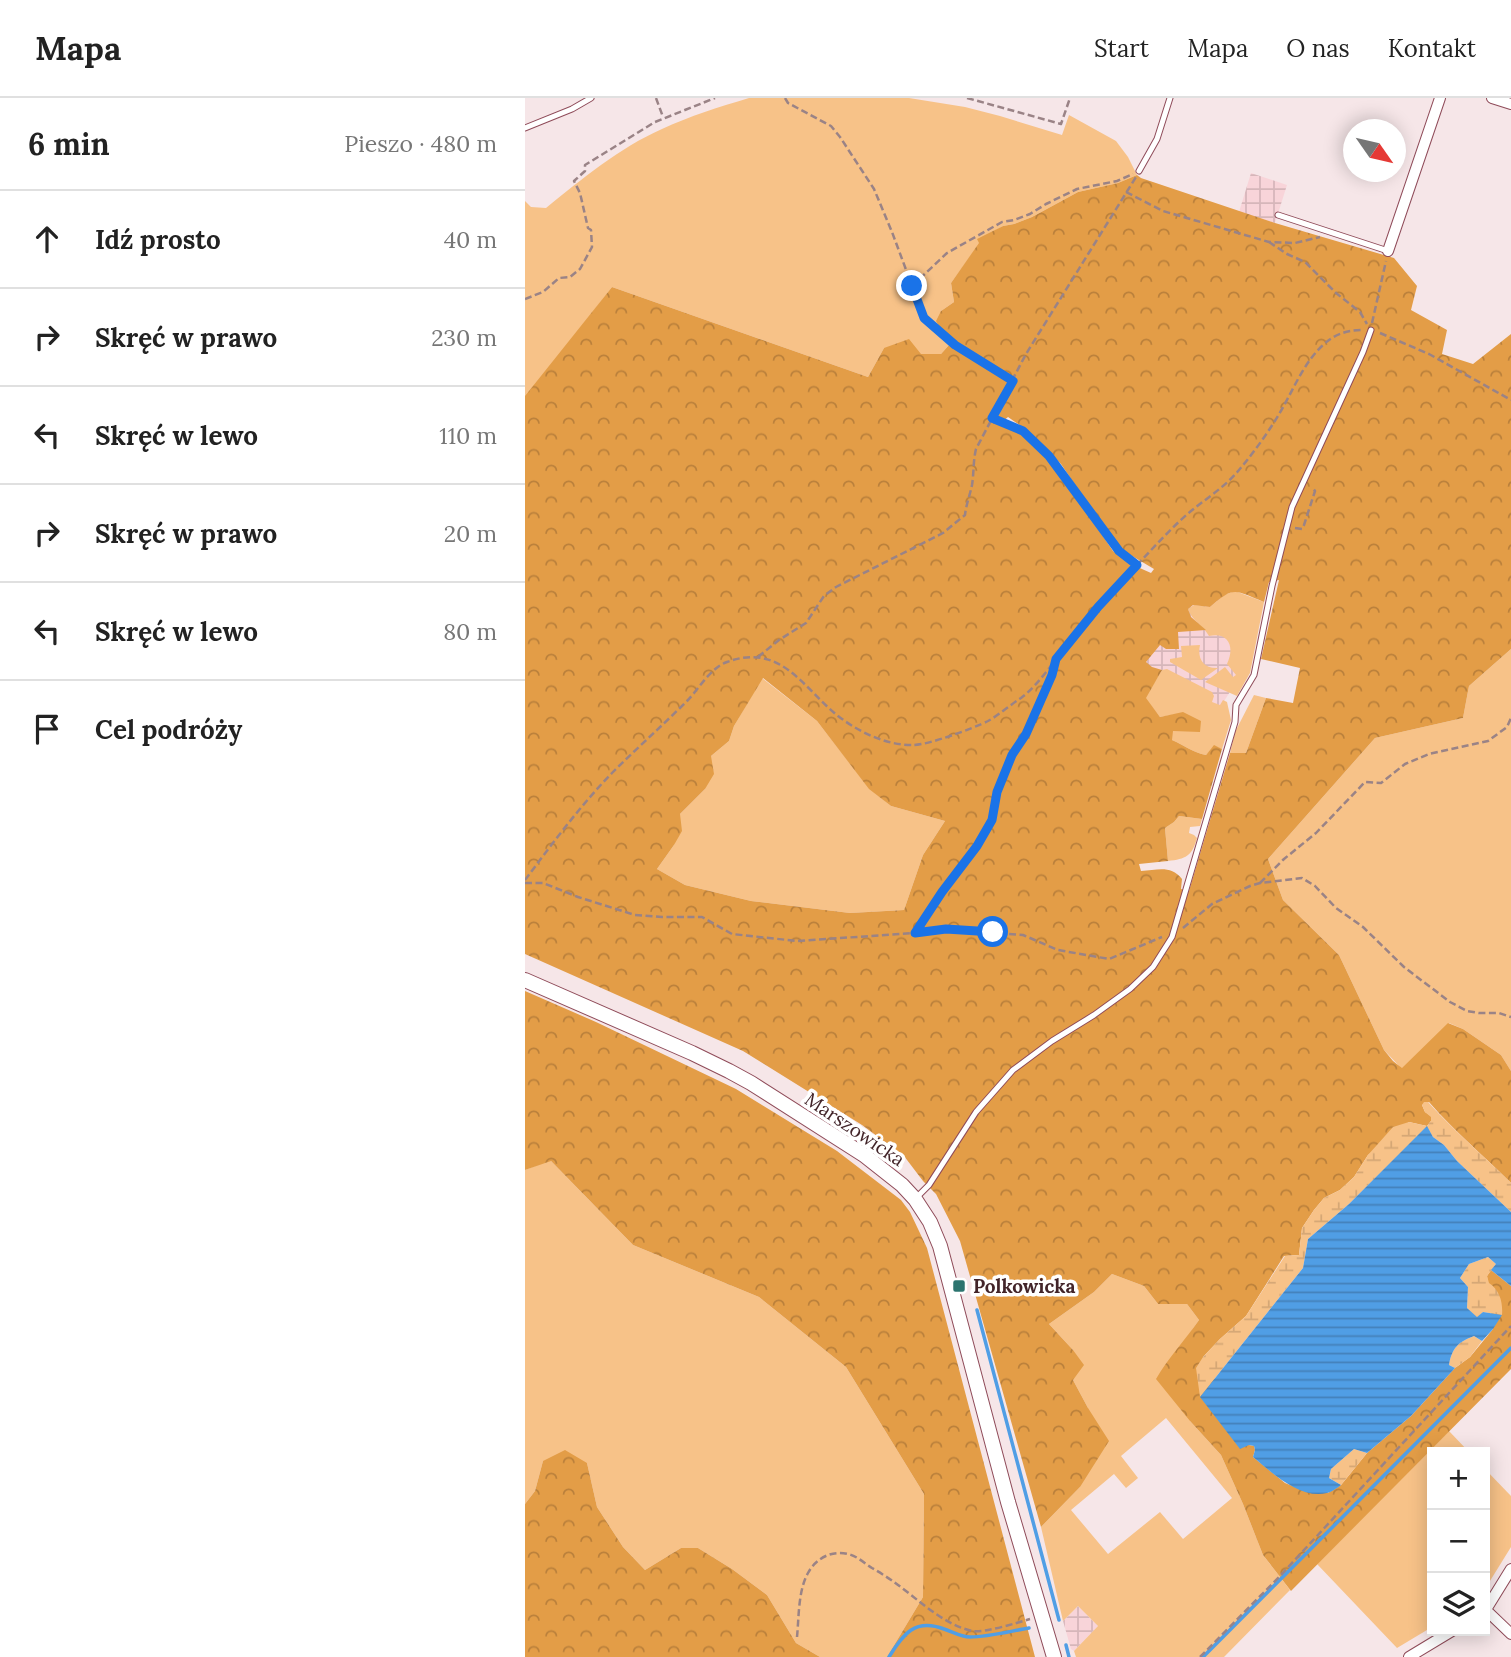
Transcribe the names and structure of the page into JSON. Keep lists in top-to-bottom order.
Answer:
{
  "streets": {
    "street": ["Marszowicka"]
  },
  "places": {
    "transit": ["Polkowicka"]
  },
  "north": "bottom right",
  "page": {
    "header": "Mapa",
    "nav": [
      "Start",
      "Mapa",
      "O nas",
      "Kontakt"
    ],
    "heading": ["6 min", "Pieszo · 480 m"],
    "list": [
      ["Idź prosto", "40 m"],
      ["Skręć w prawo", "230 m"],
      ["Skręć w lewo", "110 m"],
      ["Skręć w prawo", "20 m"],
      ["Skręć w lewo", "80 m"],
      "Cel podróży"
    ],
    "map_buttons": ["+", "−"]
  }
}
